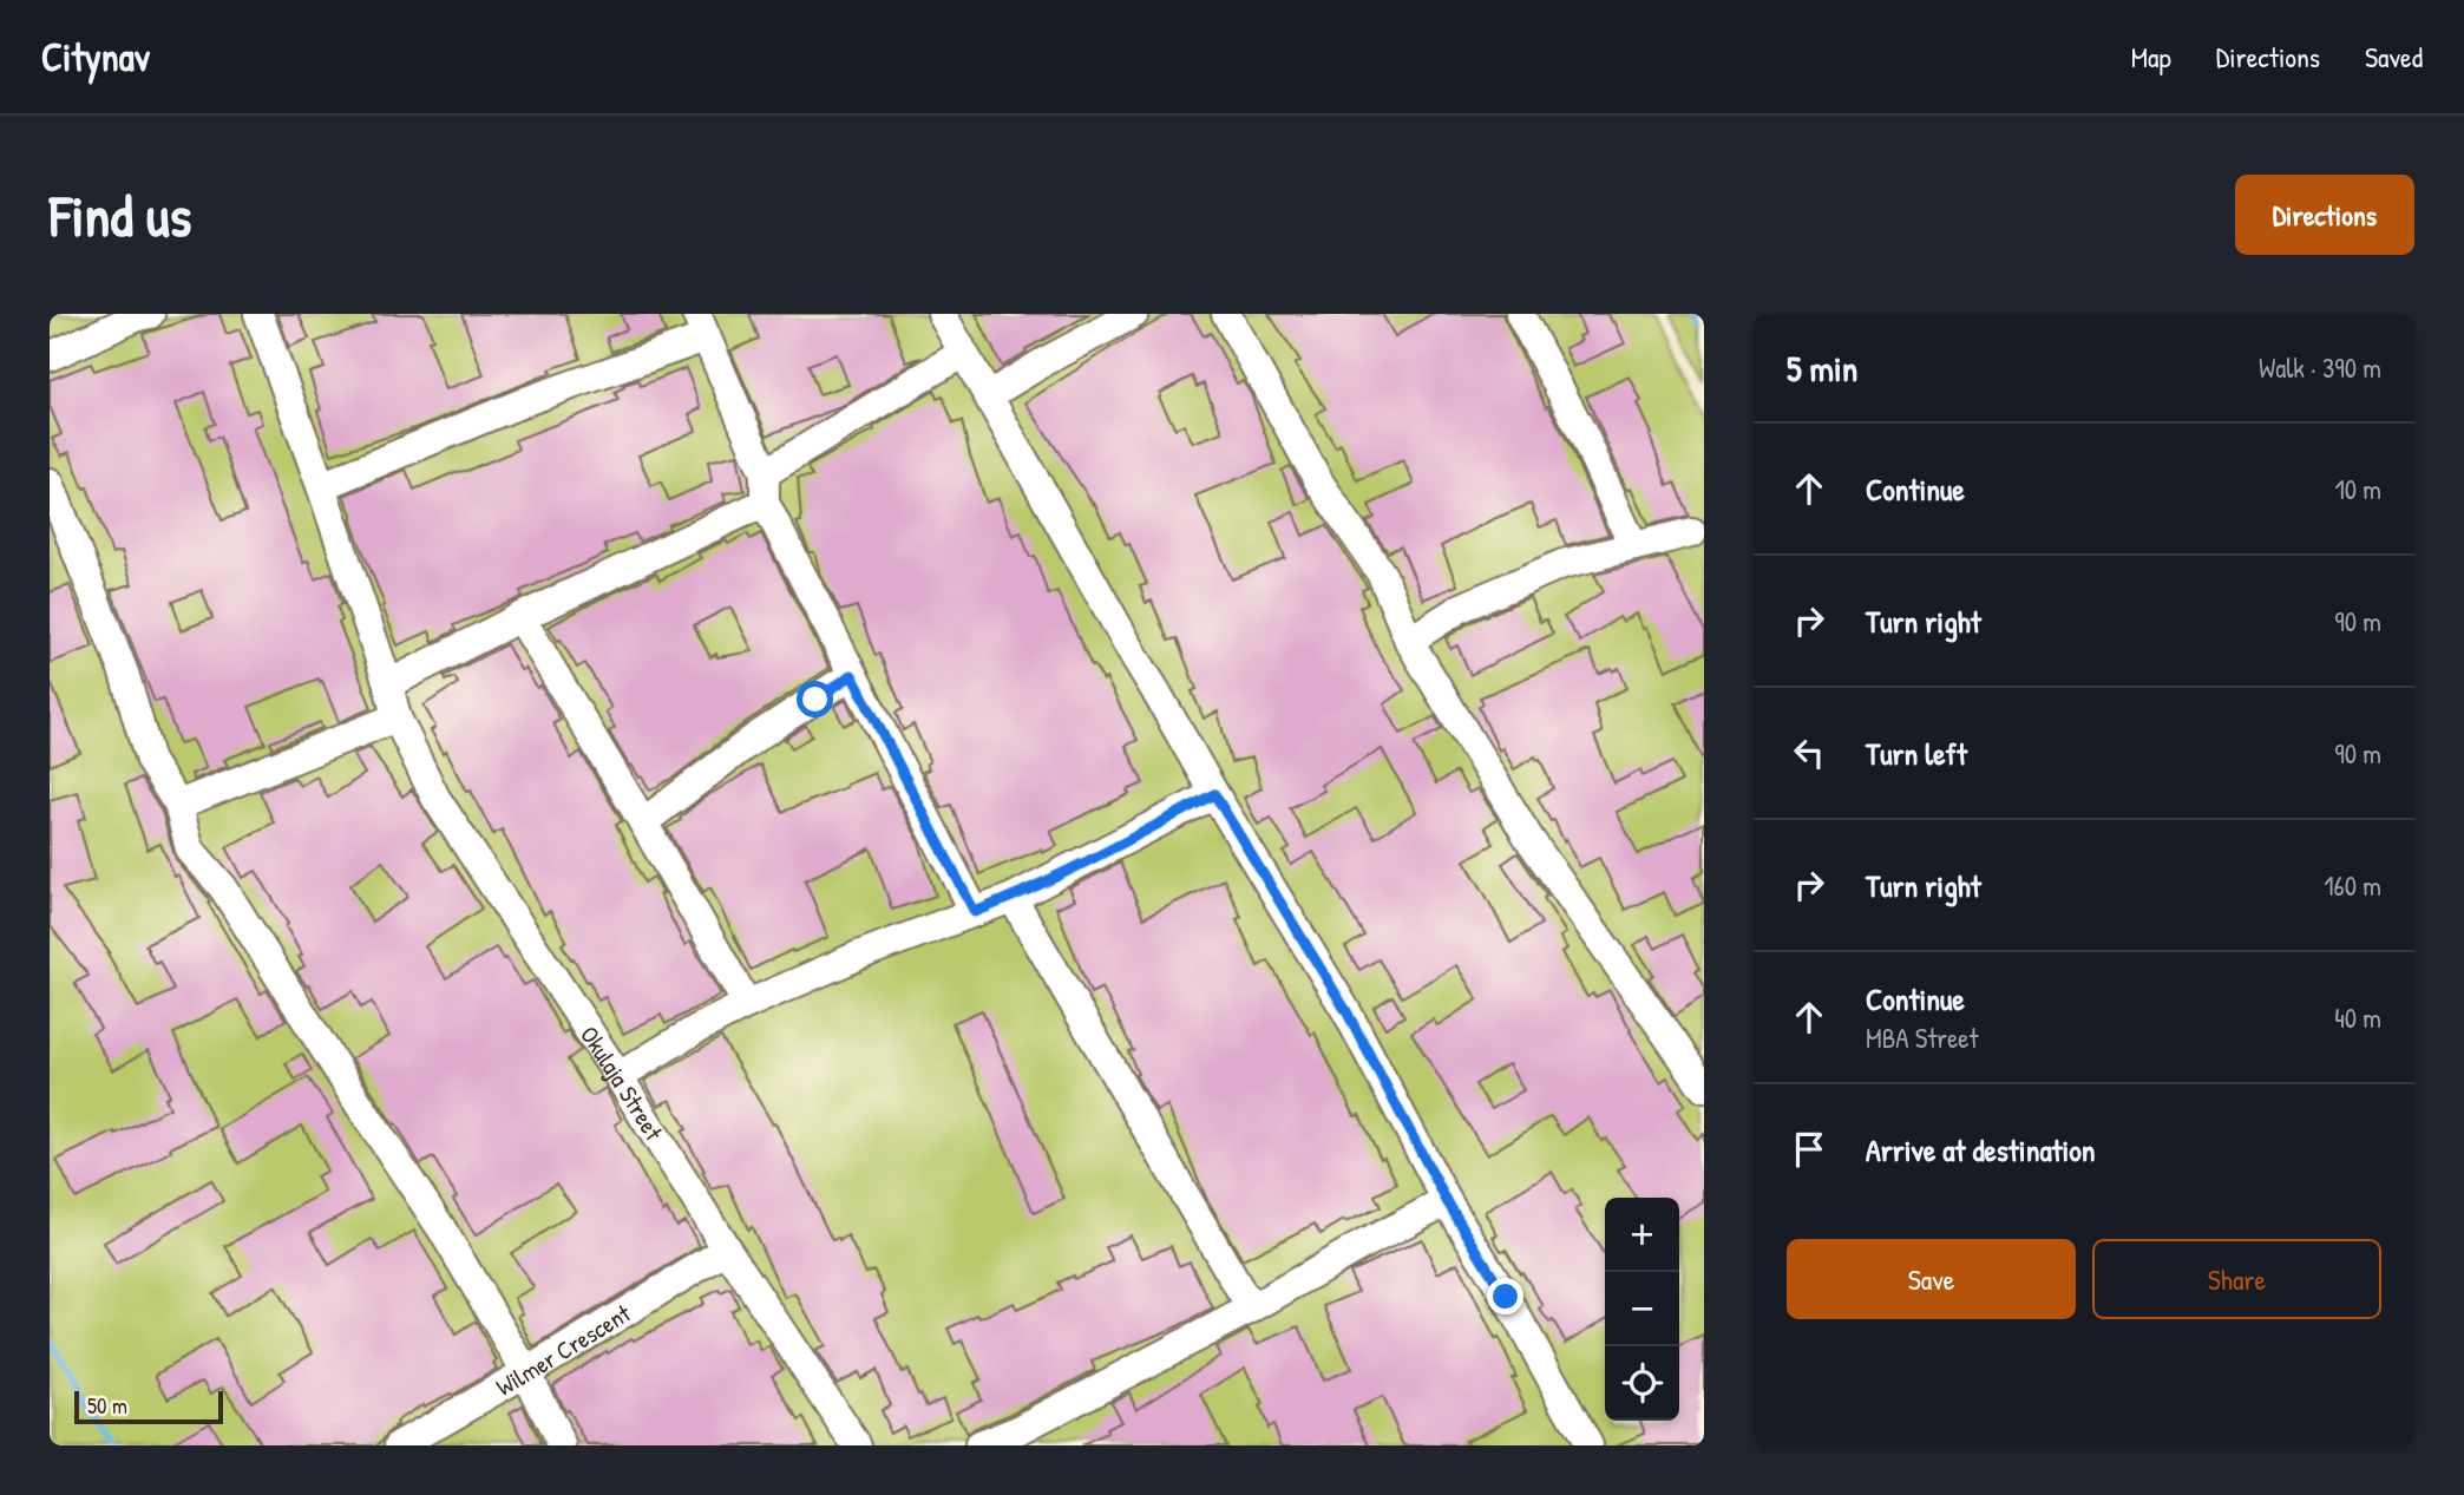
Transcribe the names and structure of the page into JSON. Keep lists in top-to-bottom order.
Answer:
{
  "streets": {
    "street": ["Okulaja Street", "Wilmer Crescent"]
  },
  "crossings": [
    ["Okulaja Street", "Wilmer Crescent"]
  ],
  "scale_bar": "50 m",
  "page": {
    "header": "Citynav",
    "nav": ["Map", "Directions", "Saved"],
    "buttons": [
      "Directions",
      ["Save", "Share"]
    ],
    "title": "Find us",
    "heading": ["5 min", "Walk · 390 m"],
    "list": [
      ["Continue", "10 m"],
      ["Turn right", "90 m"],
      ["Turn left", "90 m"],
      ["Turn right", "160 m"],
      ["Continue", "MBA Street", "40 m"],
      "Arrive at destination"
    ],
    "map_buttons": ["+", "−"],
    "scale": "50 m"
  }
}
